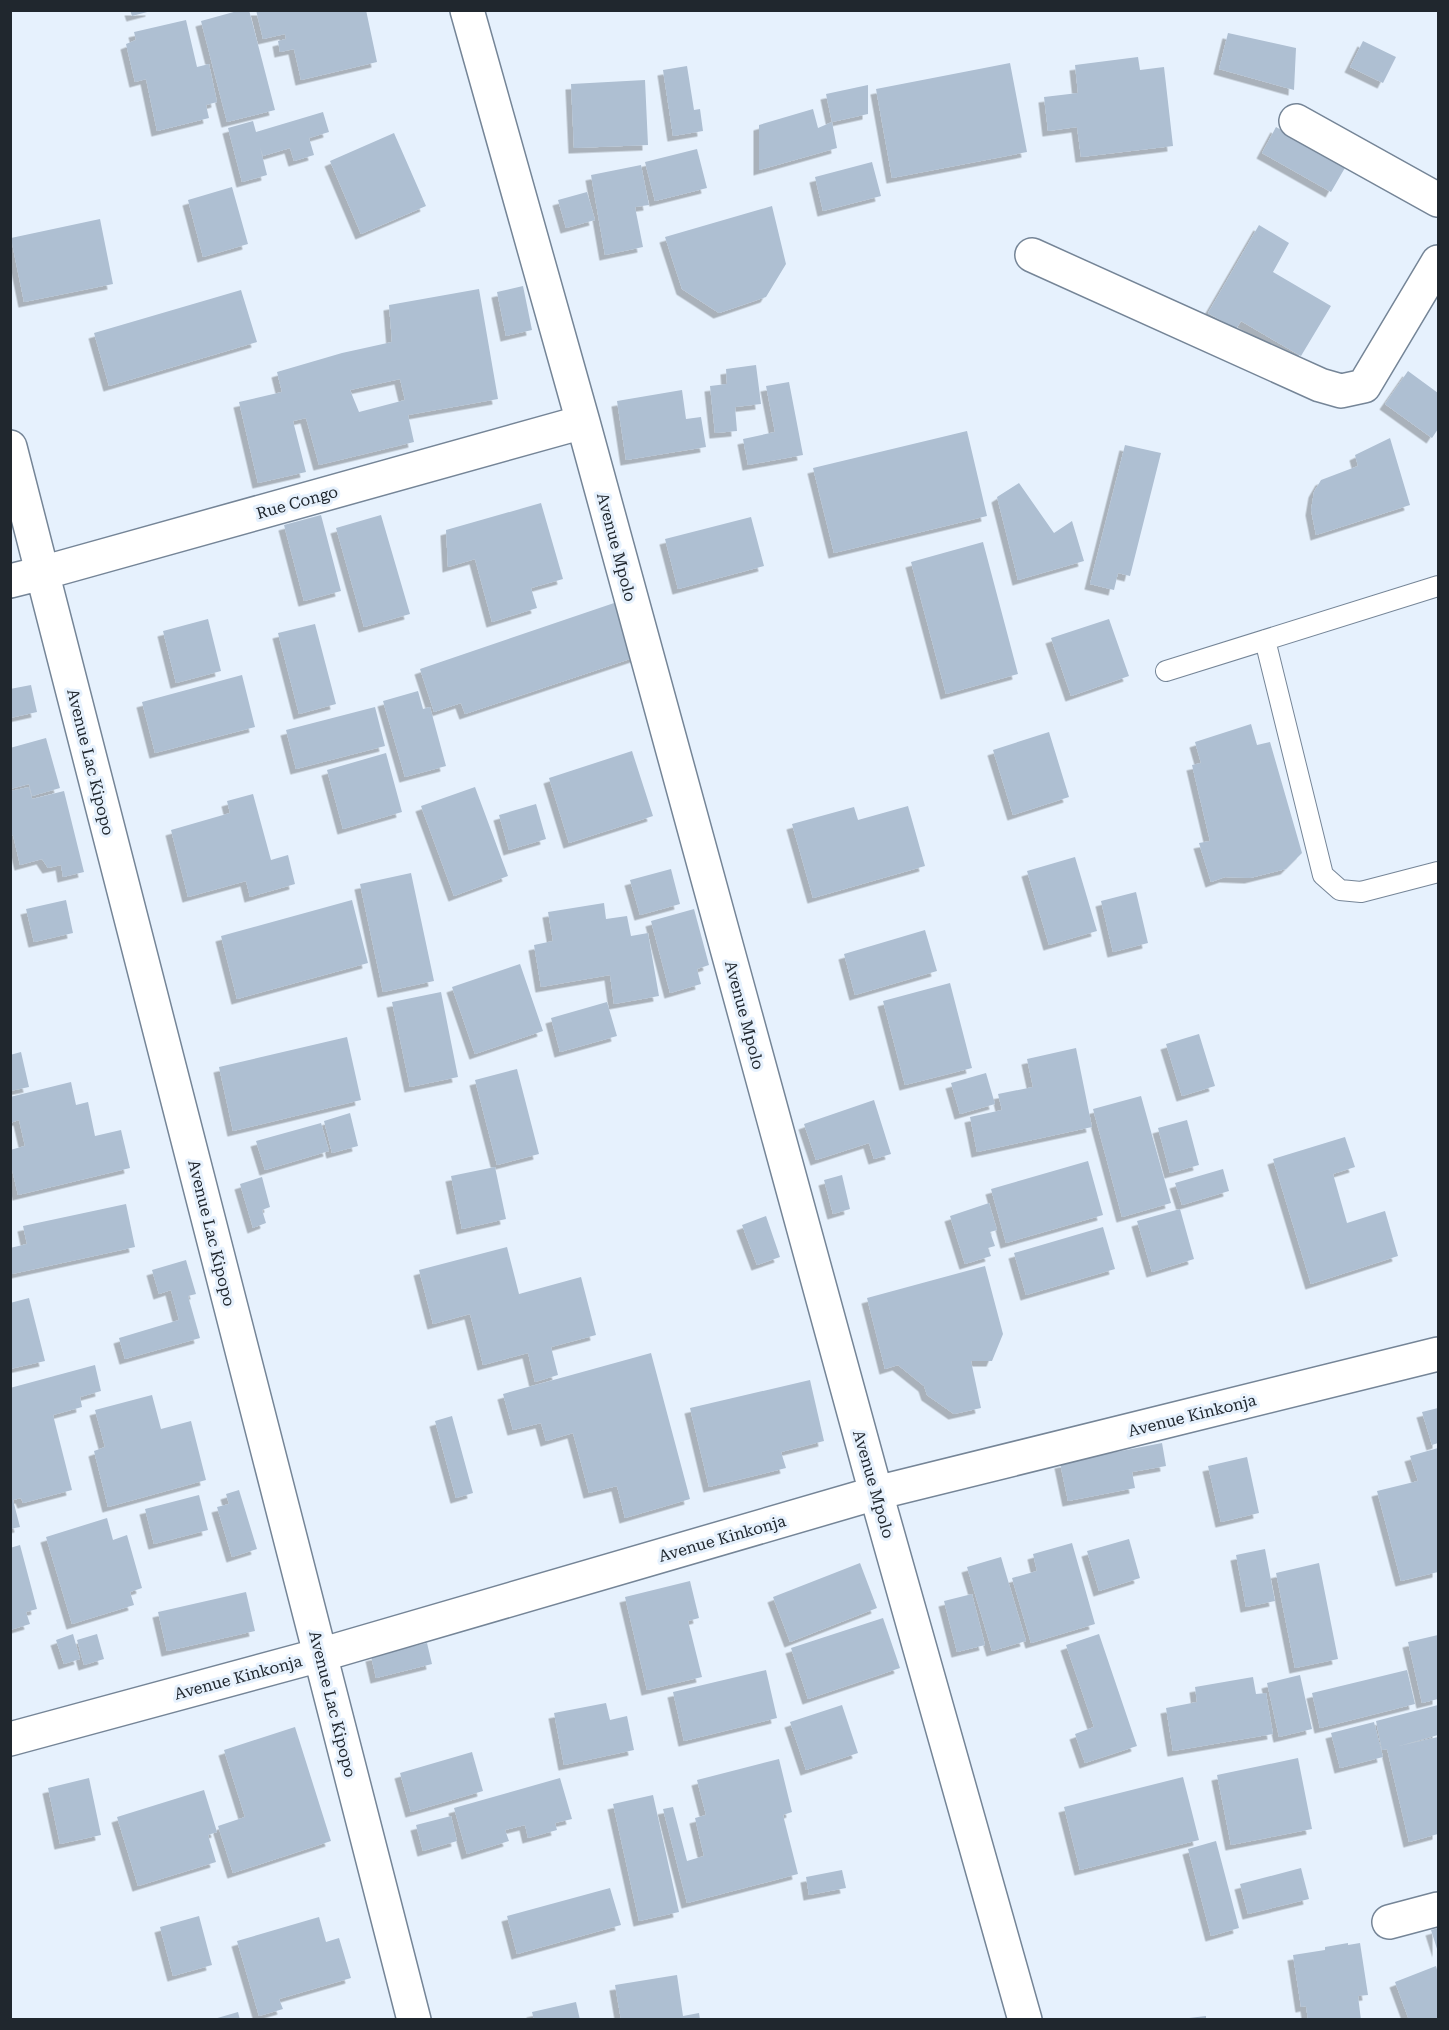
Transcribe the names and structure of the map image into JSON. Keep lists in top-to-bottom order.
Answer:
{
  "streets": {
    "street": [
      "Rue Congo",
      "Avenue Mpolo",
      "Avenue Lac Kipopo",
      "Avenue Kinkonja"
    ]
  },
  "crossings": [
    ["Rue Congo", "Avenue Mpolo"],
    ["Rue Congo", "Avenue Lac Kipopo"],
    ["Avenue Mpolo", "Avenue Kinkonja"],
    ["Avenue Lac Kipopo", "Avenue Kinkonja"]
  ]
}
